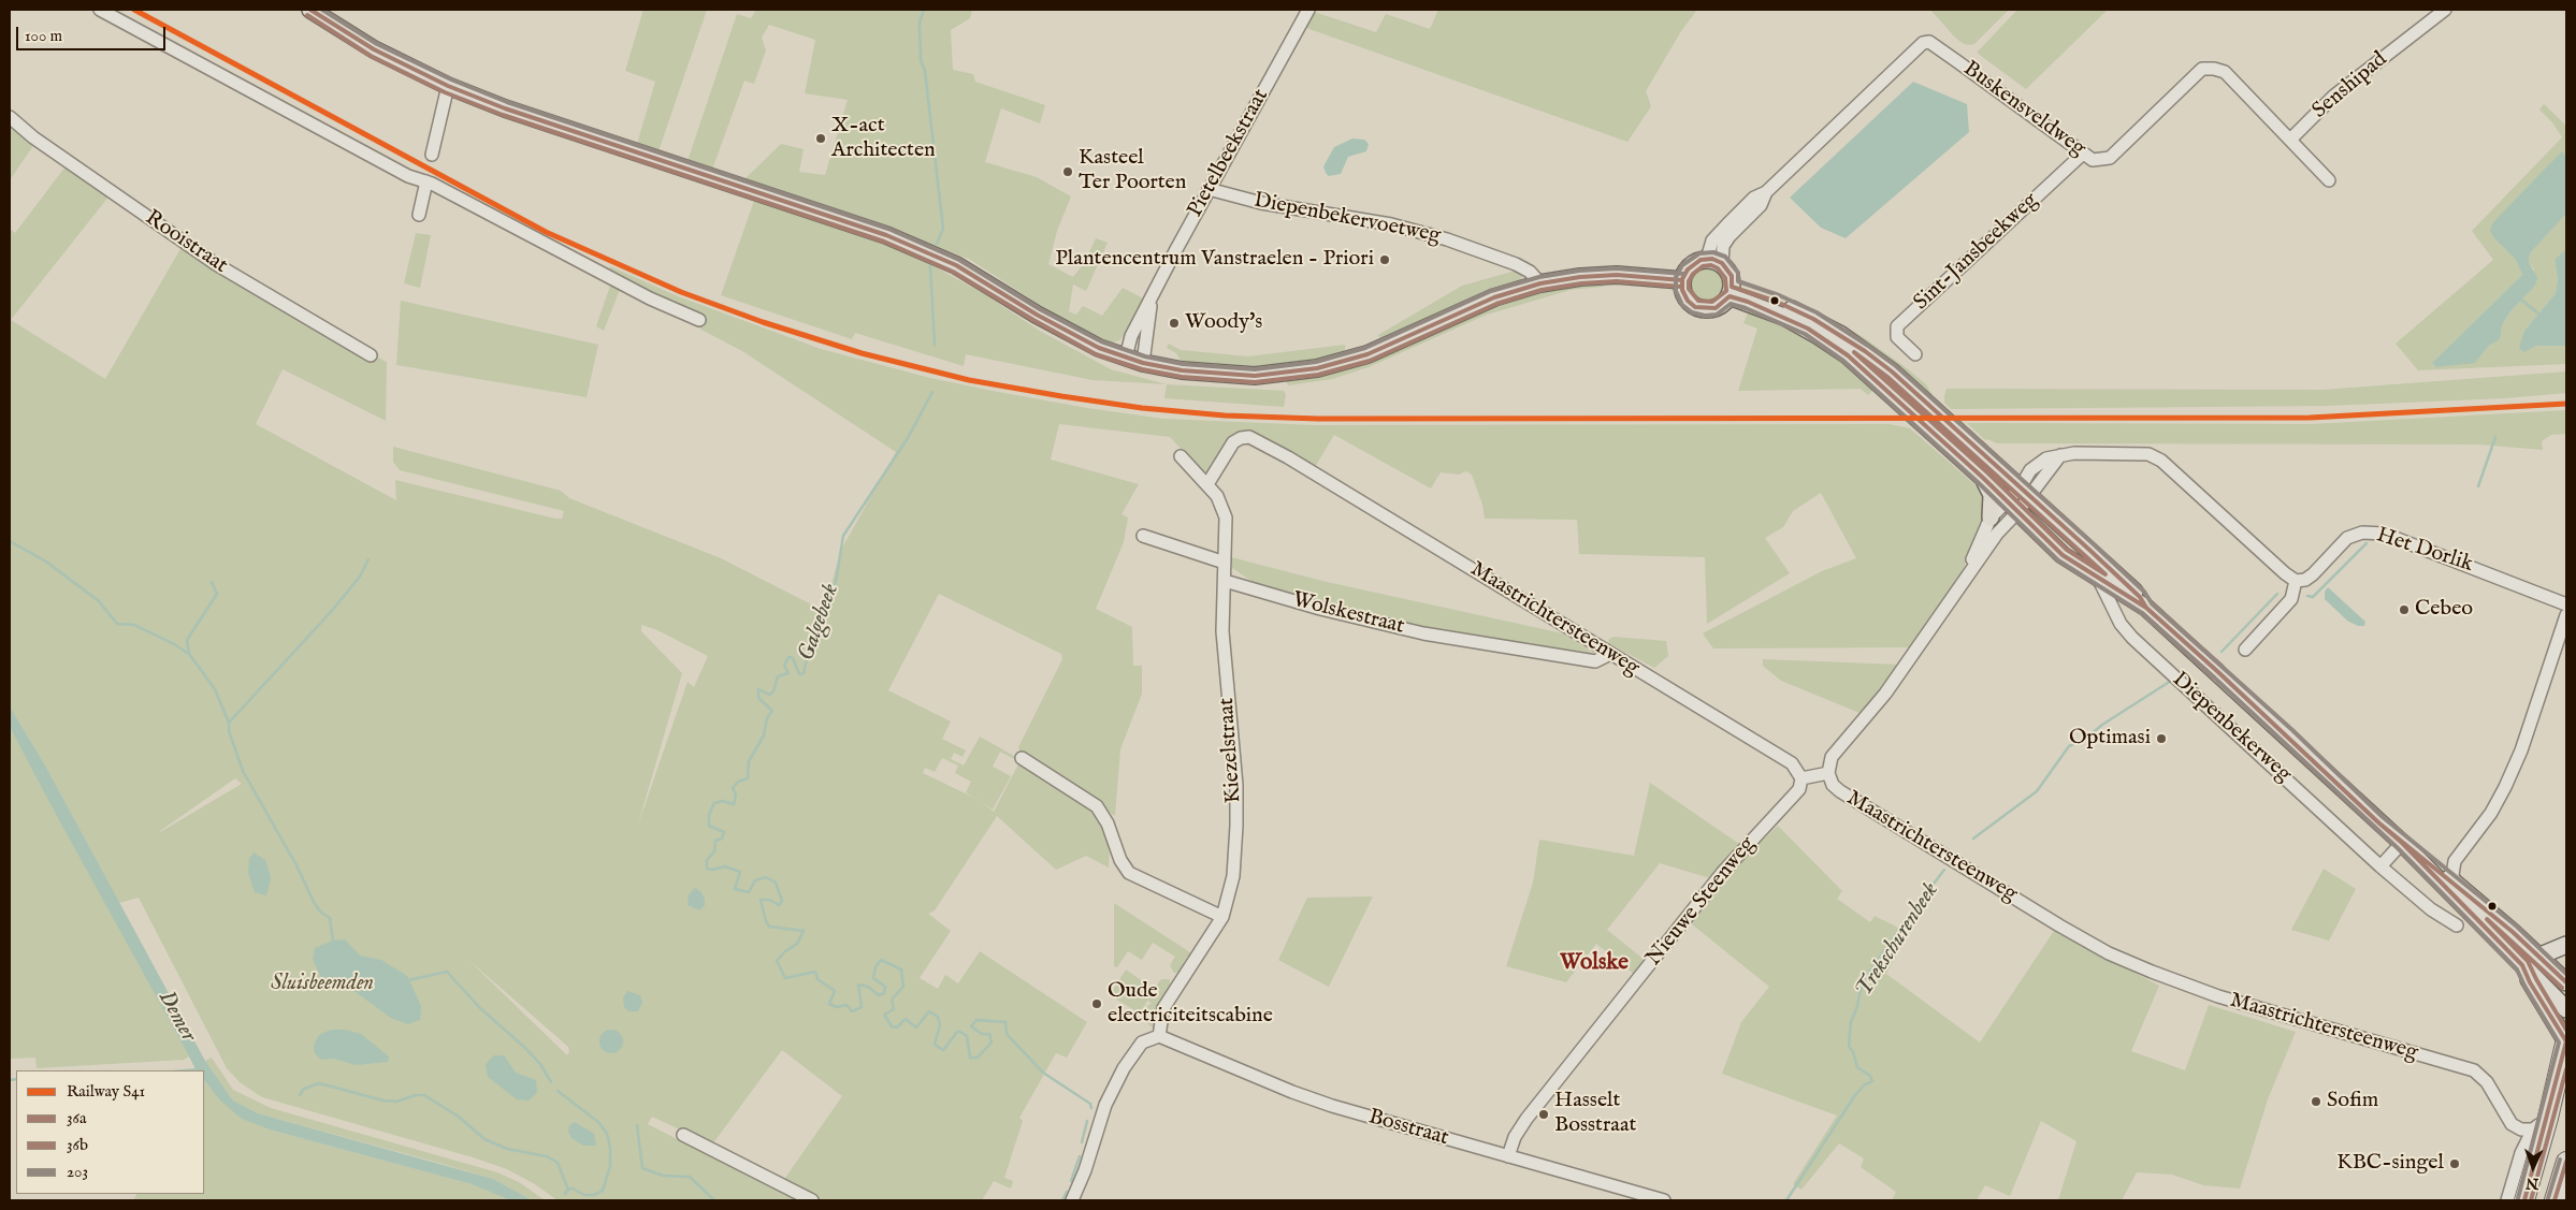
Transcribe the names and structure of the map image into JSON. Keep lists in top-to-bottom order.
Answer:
{
  "streets": {
    "main road": ["Diepenbekerweg"],
    "street": [
      "Senshipad",
      "Buskensveldweg",
      "Pietelbeekstraat",
      "Diepenbekervoetweg",
      "Rooistraat",
      "Sint-Jansbeekweg",
      "Het Dorlik",
      "Wolskestraat",
      "Maastrichtersteenweg",
      "Kiezelstraat",
      "Nieuwe Steenweg",
      "Bosstraat"
    ]
  },
  "crossings": [
    ["Senshipad", "Buskensveldweg"],
    ["Buskensveldweg", "Sint-Jansbeekweg"],
    ["Buskensveldweg", "Diepenbekerweg"],
    ["Pietelbeekstraat", "Diepenbekervoetweg"],
    ["Wolskestraat", "Maastrichtersteenweg"],
    ["Wolskestraat", "Kiezelstraat"],
    ["Maastrichtersteenweg", "Nieuwe Steenweg"],
    ["Kiezelstraat", "Bosstraat"],
    ["Nieuwe Steenweg", "Bosstraat"]
  ],
  "districts": ["Wolske"],
  "water": ["Galgebeek", "Trekschurenbeek", "Demer"],
  "parks": ["Sluisbeemden"],
  "places": [
    "X-act Architecten",
    "Kasteel Ter Poorten",
    "Plantencentrum Vanstraelen - Priori",
    "Woody's",
    "Cebeo",
    "Optimasi",
    "Oude electriciteitscabine",
    "Sofim",
    "Hasselt Bosstraat",
    "KBC-singel"
  ],
  "lines": [
    "rail line S41",
    "transit line 36a",
    "transit line 203",
    "transit line 36b"
  ],
  "legend": [
    "Railway S41",
    "36a",
    "36b",
    "203"
  ],
  "scale_bar": "100 m",
  "north": "bottom"
}
